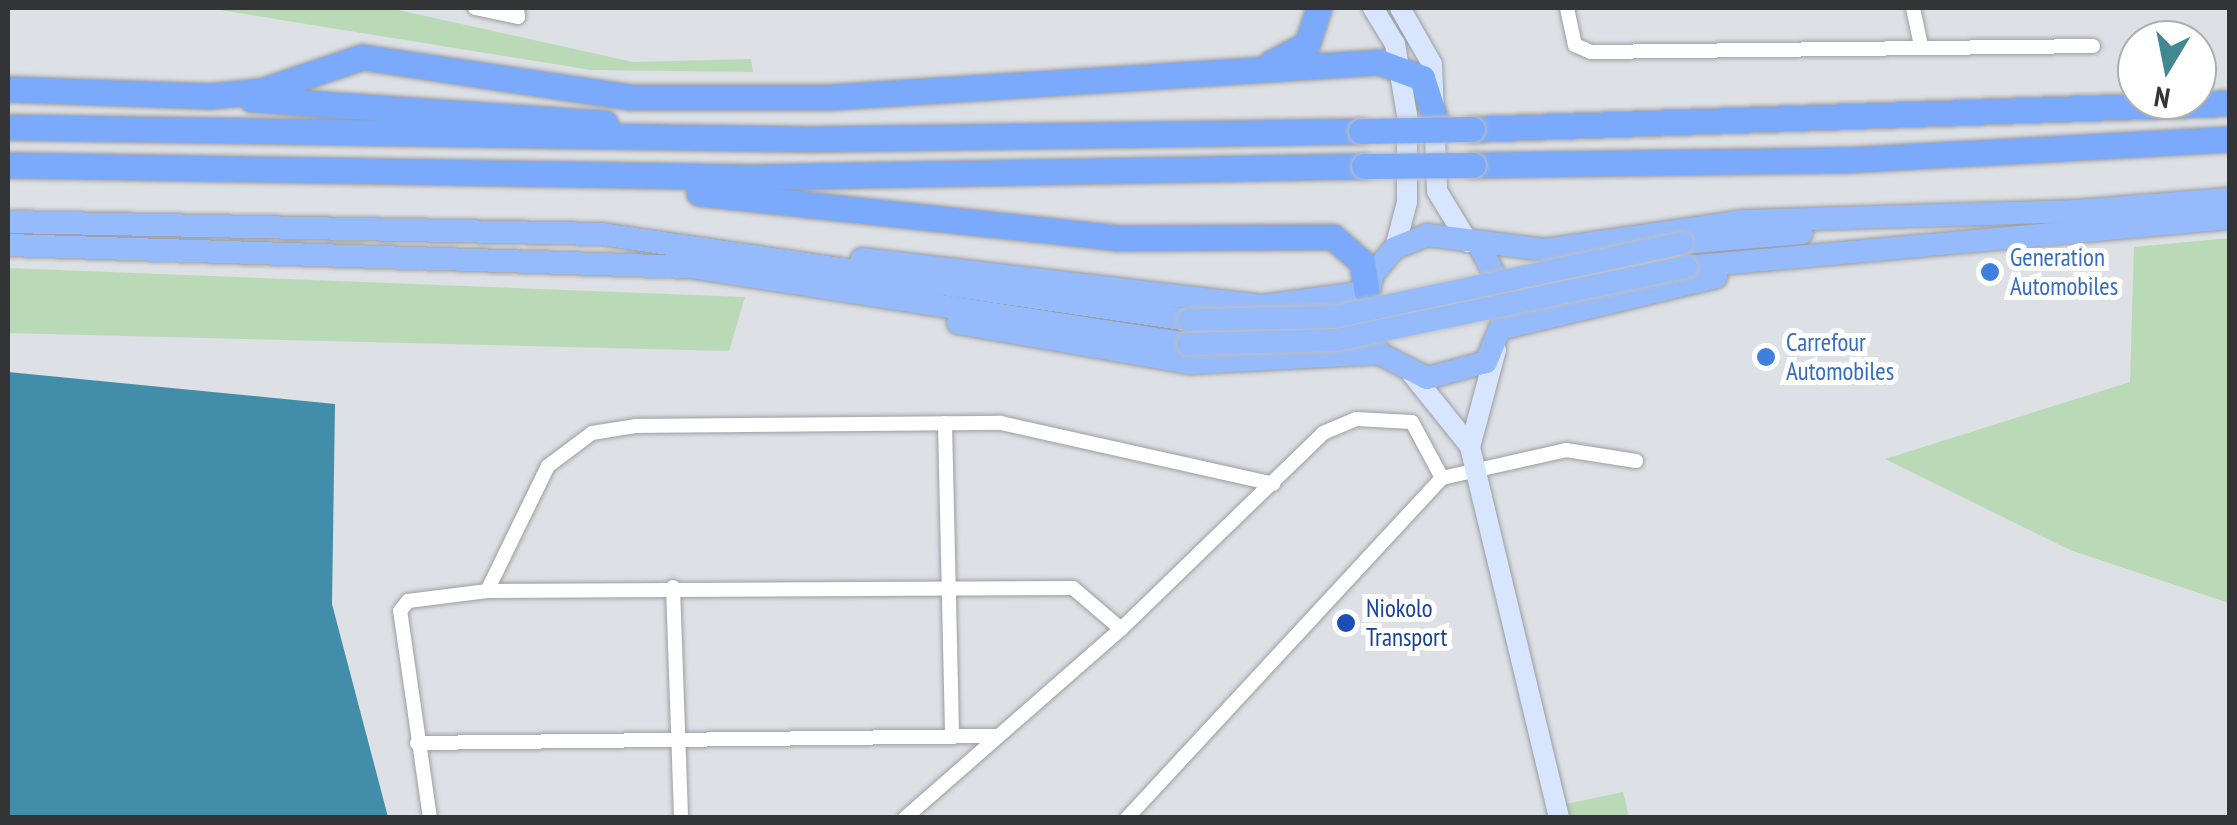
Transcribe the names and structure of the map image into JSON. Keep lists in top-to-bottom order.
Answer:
{
  "places": ["Generation Automobiles", "Carrefour Automobiles", "Niokolo Transport"],
  "north": "bottom"
}
